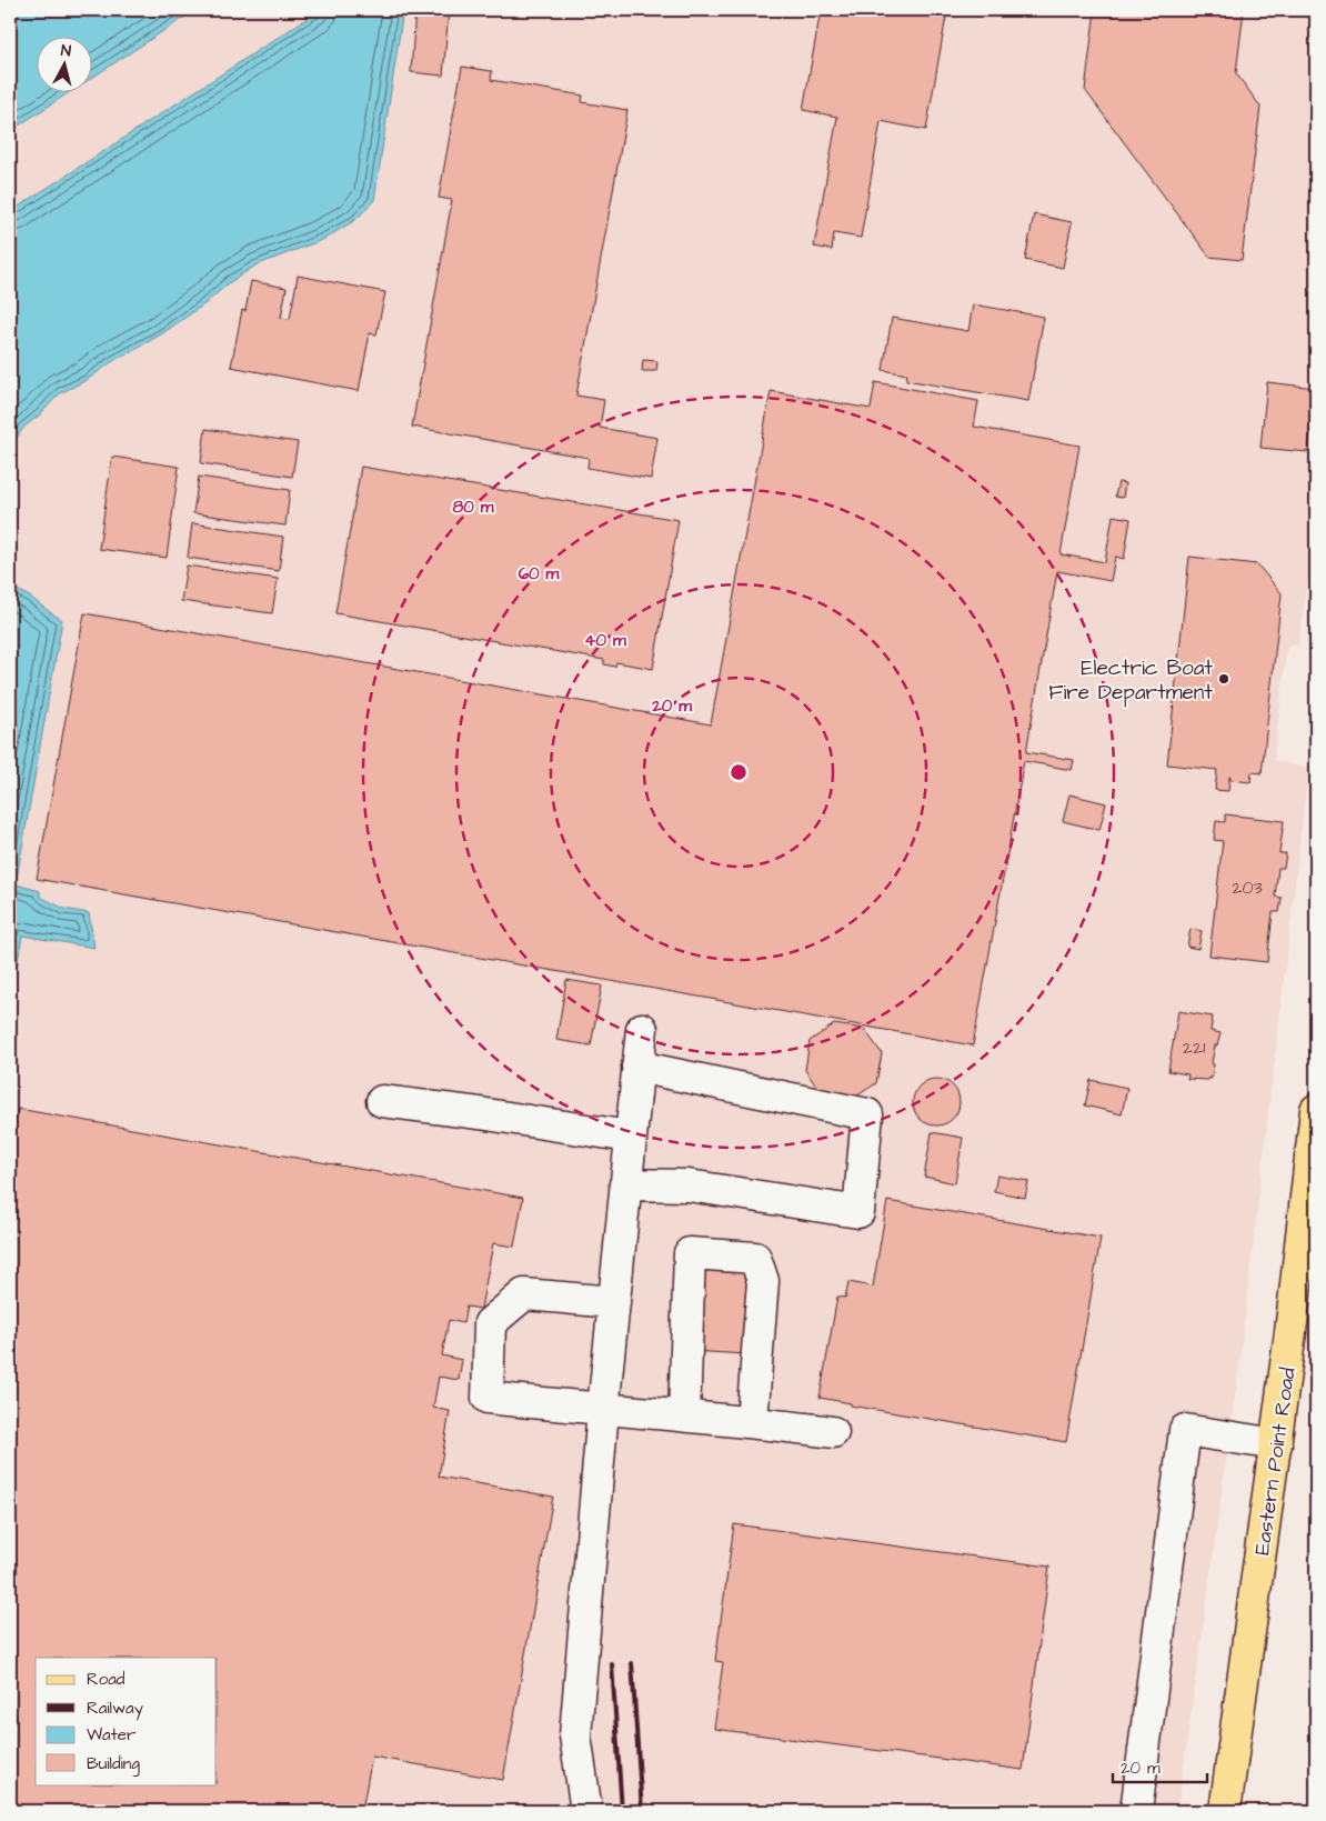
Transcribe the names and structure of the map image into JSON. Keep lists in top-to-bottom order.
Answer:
{
  "streets": {
    "main road": ["Eastern Point Road"]
  },
  "places": ["Electric Boat Fire Department"],
  "house_numbers": ["203", "221"],
  "legend": [
    "Road",
    "Railway",
    "Water",
    "Building"
  ],
  "scale_bar": "20 m",
  "north": "top",
  "rings": [
    "80 m",
    "60 m",
    "40 m",
    "20 m"
  ]
}
